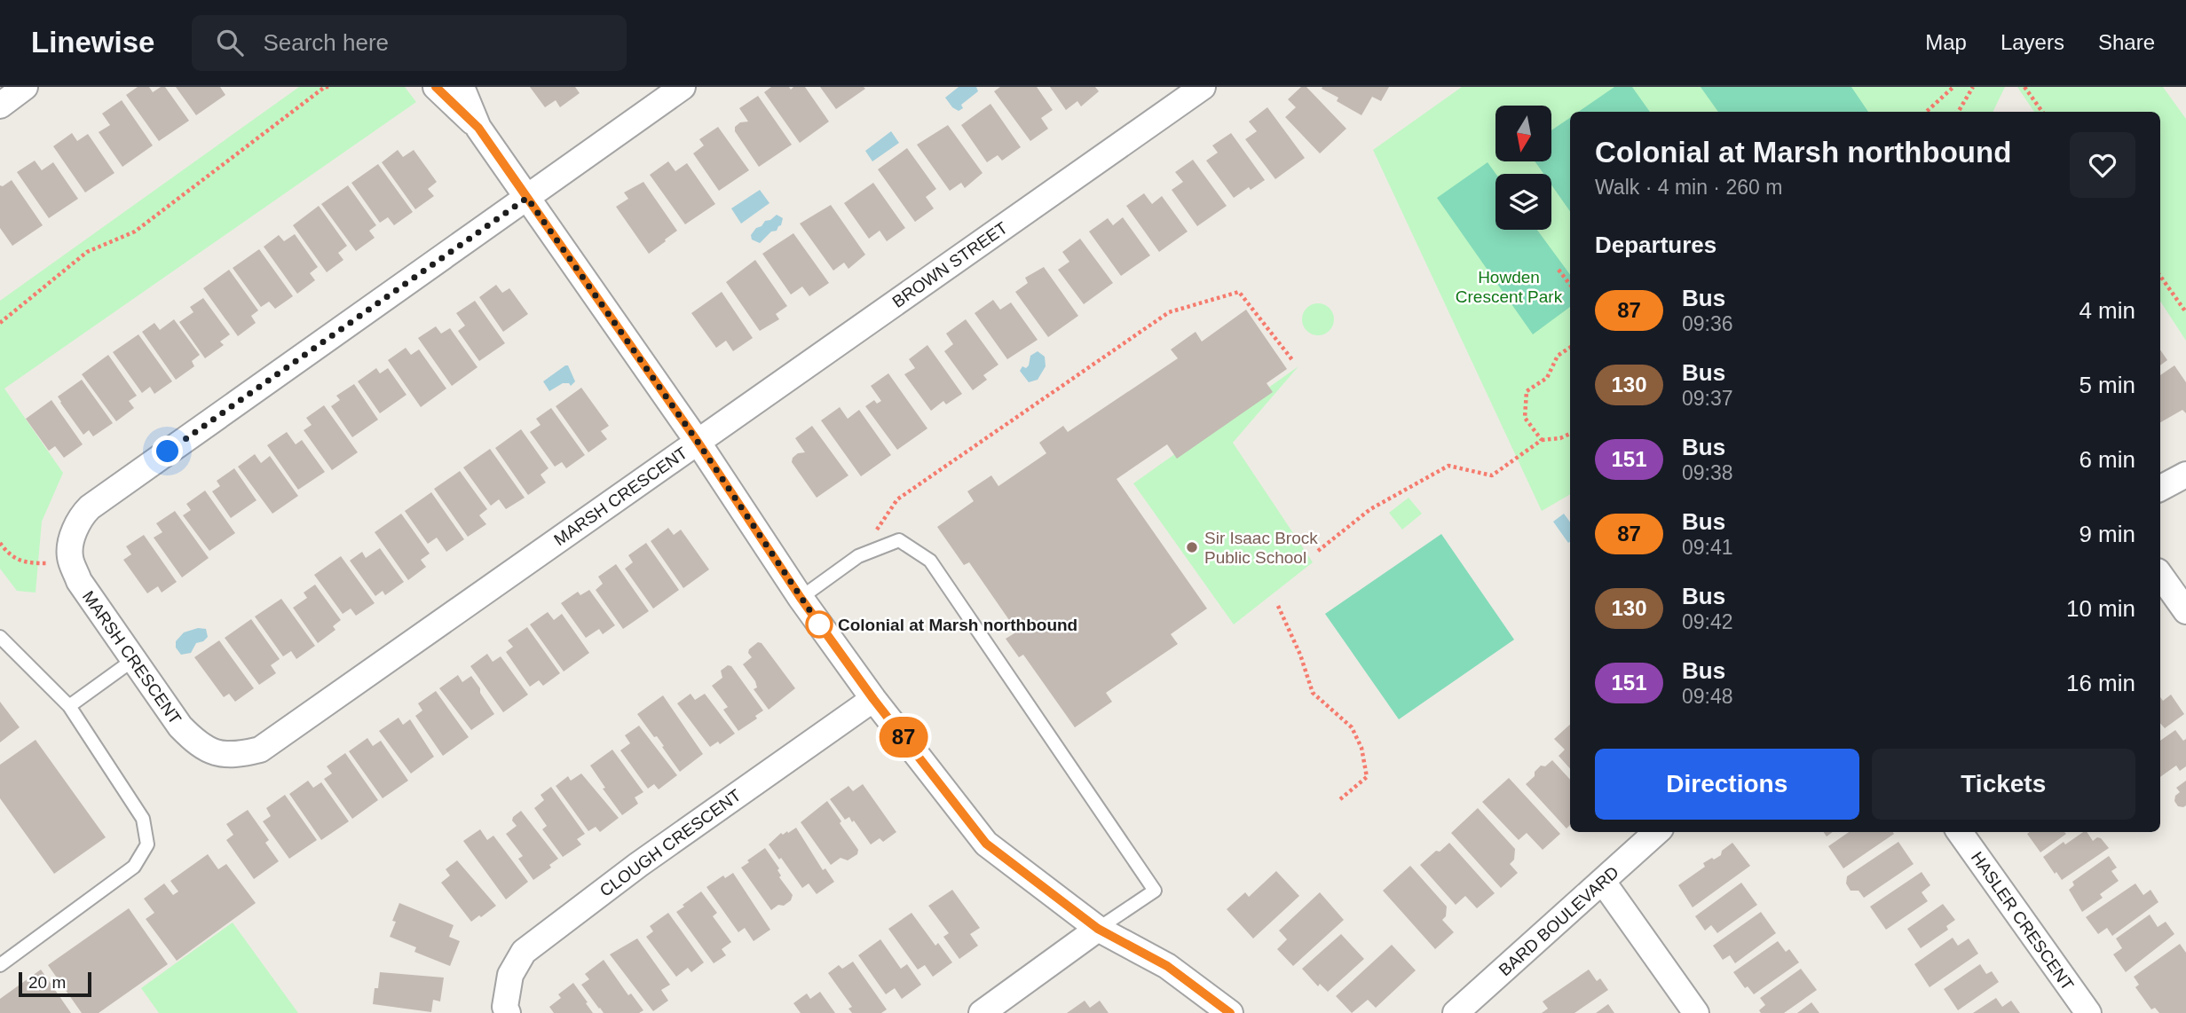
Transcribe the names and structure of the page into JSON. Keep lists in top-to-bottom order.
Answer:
{
  "streets": {
    "street": [
      "BROWN STREET",
      "MARSH CRESCENT",
      "CLOUGH CRESCENT",
      "BARD BOULEVARD",
      "HASLER CRESCENT"
    ]
  },
  "crossings": [
    ["BROWN STREET", "MARSH CRESCENT"]
  ],
  "parks": ["Howden Crescent Park"],
  "places": ["Sir Isaac Brock Public School", "Colonial at Marsh northbound"],
  "lines": ["bus line 87"],
  "scale_bar": "20 m",
  "north": "bottom",
  "page": {
    "header": "Linewise",
    "search": "Search here",
    "nav": ["Map", "Layers", "Share"],
    "on_map": "87",
    "heading": [
      ["Colonial at Marsh northbound", "Walk · 4 min · 260 m"],
      "Departures"
    ],
    "list": [
      {
        "mark": "87",
        "name": "Bus",
        "note": "09:36",
        "value": "4 min"
      },
      {
        "mark": "130",
        "name": "Bus",
        "note": "09:37",
        "value": "5 min"
      },
      {
        "mark": "151",
        "name": "Bus",
        "note": "09:38",
        "value": "6 min"
      },
      {
        "mark": "87",
        "name": "Bus",
        "note": "09:41",
        "value": "9 min"
      },
      {
        "mark": "130",
        "name": "Bus",
        "note": "09:42",
        "value": "10 min"
      },
      {
        "mark": "151",
        "name": "Bus",
        "note": "09:48",
        "value": "16 min"
      }
    ],
    "buttons": ["Directions", "Tickets"],
    "scale": "20 m"
  }
}
